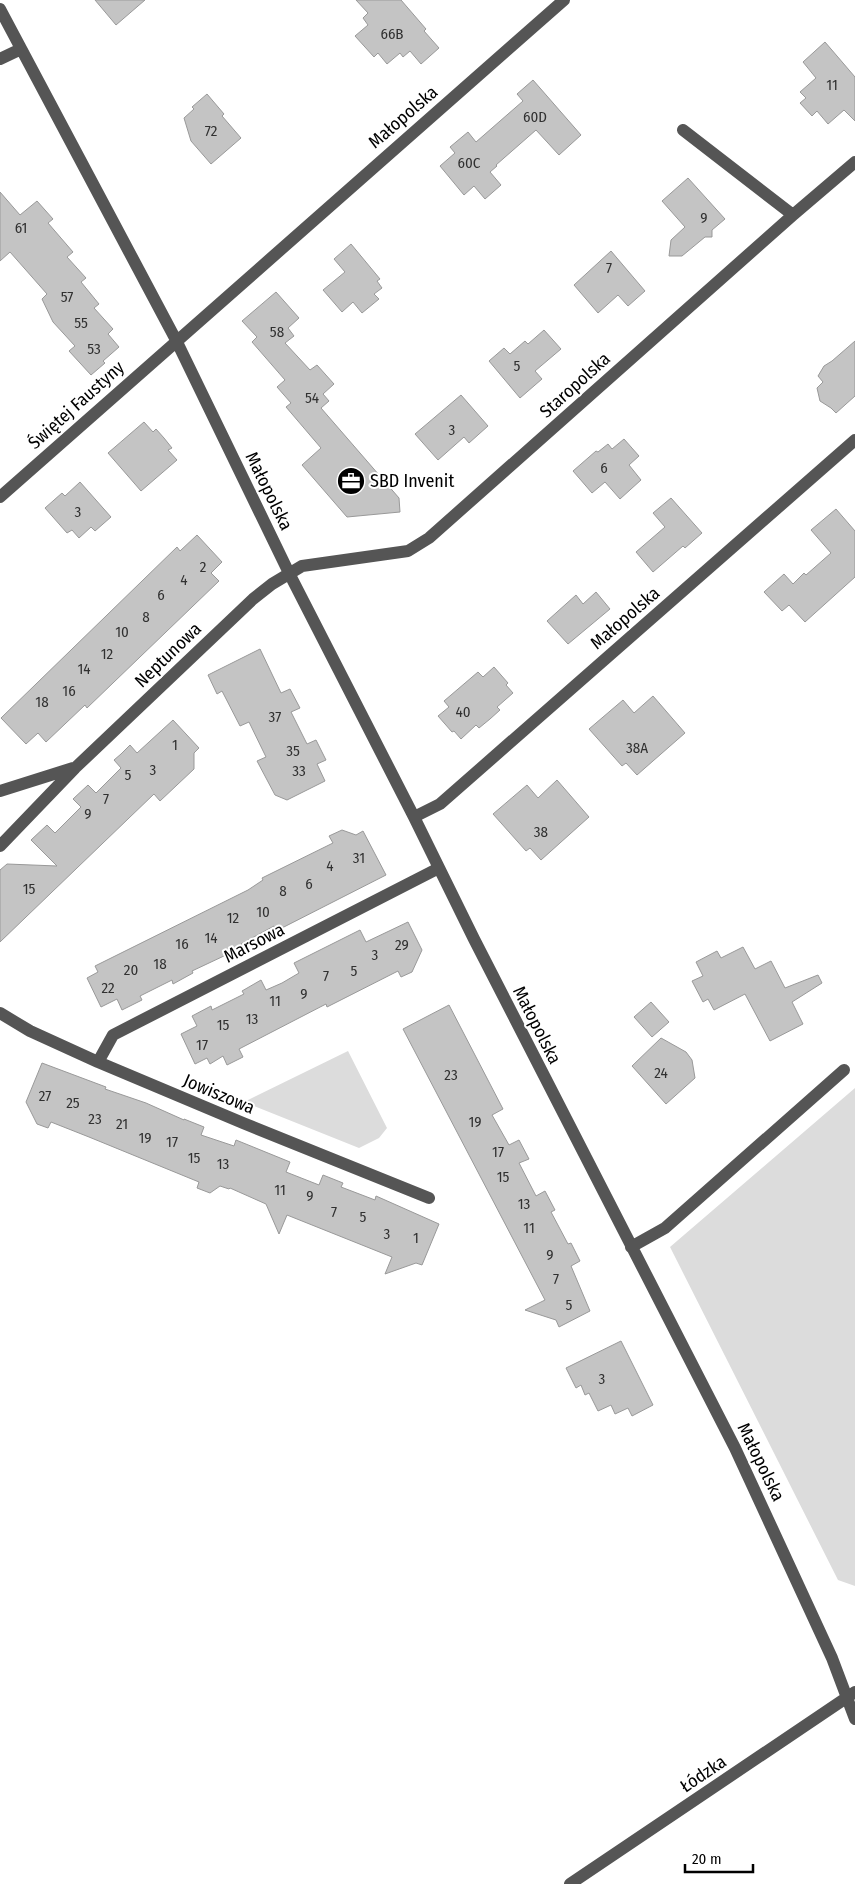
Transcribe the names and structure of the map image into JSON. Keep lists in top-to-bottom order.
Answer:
{
  "streets": {
    "street": [
      "Małopolska",
      "Staropolska",
      "Świętej Faustyny",
      "Neptunowa",
      "Marsowa",
      "Jowiszowa",
      "Łódzka"
    ]
  },
  "crossings": [
    ["Małopolska", "Staropolska"],
    ["Małopolska", "Świętej Faustyny"],
    ["Małopolska", "Neptunowa"],
    ["Małopolska", "Marsowa"],
    ["Małopolska", "Łódzka"],
    ["Staropolska", "Neptunowa"],
    ["Marsowa", "Jowiszowa"]
  ],
  "places": {
    "office": ["SBD Invenit"]
  },
  "house_numbers": [
    "66B",
    "11",
    "60D",
    "72",
    "60C",
    "9",
    "61",
    "7",
    "57",
    "55",
    "58",
    "53",
    "5",
    "54",
    "3",
    "6",
    "3",
    "2",
    "4",
    "6",
    "8",
    "10",
    "12",
    "14",
    "16",
    "18",
    "40",
    "37",
    "1",
    "38A",
    "35",
    "3",
    "33",
    "5",
    "7",
    "9",
    "38",
    "31",
    "4",
    "6",
    "15",
    "8",
    "10",
    "12",
    "14",
    "16",
    "29",
    "3",
    "18",
    "20",
    "5",
    "7",
    "22",
    "9",
    "11",
    "13",
    "15",
    "17",
    "24",
    "23",
    "27",
    "25",
    "23",
    "19",
    "21",
    "19",
    "17",
    "17",
    "15",
    "13",
    "15",
    "11",
    "9",
    "13",
    "7",
    "5",
    "11",
    "3",
    "1",
    "9",
    "7",
    "5",
    "3"
  ],
  "scale_bar": "20 m"
}
